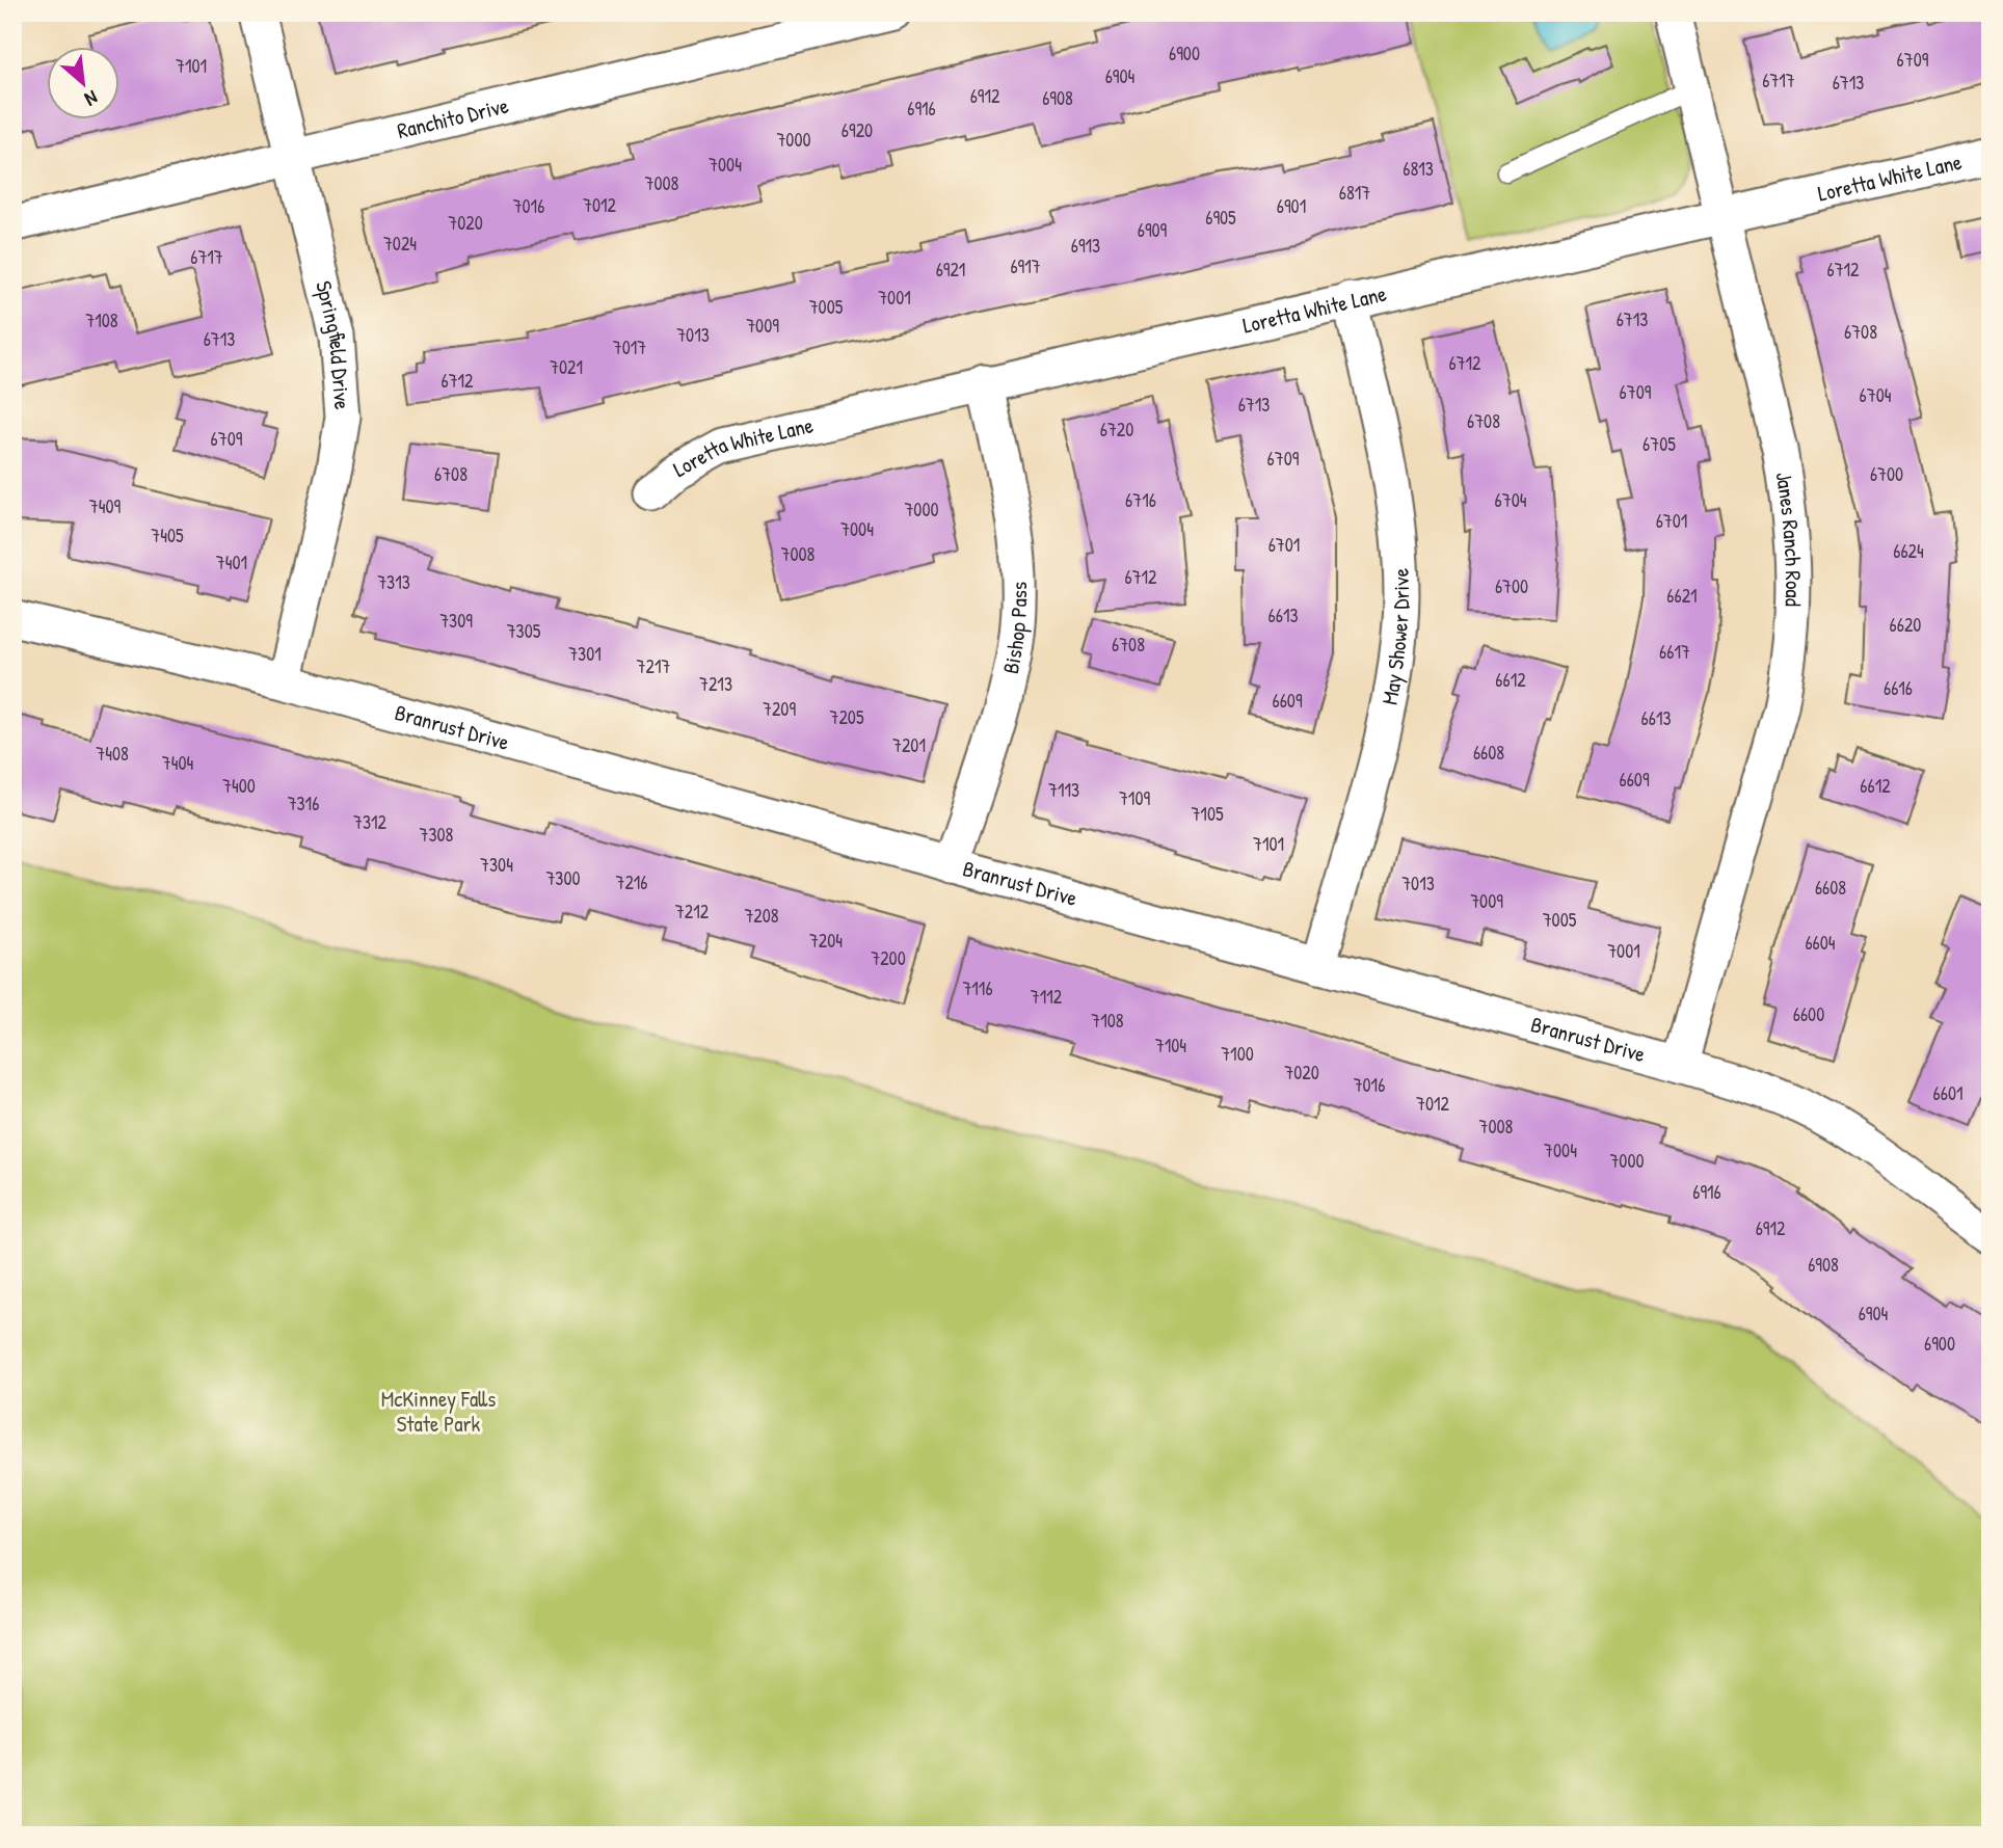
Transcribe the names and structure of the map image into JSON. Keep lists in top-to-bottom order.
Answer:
{
  "streets": {
    "street": [
      "Ranchito Drive",
      "Loretta White Lane",
      "Springfield Drive",
      "Janes Ranch Road",
      "Bishop Pass",
      "May Shower Drive",
      "Branrust Drive"
    ]
  },
  "crossings": [
    ["Ranchito Drive", "Springfield Drive"],
    ["Loretta White Lane", "Janes Ranch Road"],
    ["Loretta White Lane", "Bishop Pass"],
    ["Loretta White Lane", "May Shower Drive"],
    ["Springfield Drive", "Branrust Drive"],
    ["Janes Ranch Road", "Branrust Drive"],
    ["Bishop Pass", "Branrust Drive"],
    ["May Shower Drive", "Branrust Drive"]
  ],
  "parks": ["McKinney Falls State Park"],
  "house_numbers": [
    "6900",
    "6709",
    "7101",
    "6904",
    "6717",
    "6713",
    "6912",
    "6908",
    "6916",
    "6920",
    "7000",
    "7004",
    "6813",
    "7008",
    "6817",
    "7012",
    "7016",
    "6901",
    "6905",
    "7020",
    "6909",
    "7024",
    "6913",
    "6717",
    "6917",
    "6921",
    "6712",
    "7001",
    "7005",
    "6713",
    "7108",
    "7009",
    "6708",
    "7013",
    "6713",
    "7017",
    "6712",
    "7021",
    "6712",
    "6709",
    "6704",
    "6713",
    "6708",
    "6720",
    "6709",
    "6705",
    "6709",
    "6708",
    "6700",
    "6716",
    "6704",
    "7409",
    "7000",
    "6701",
    "7004",
    "7405",
    "6701",
    "6624",
    "7008",
    "7401",
    "6712",
    "7313",
    "6700",
    "6621",
    "6613",
    "7309",
    "6620",
    "7305",
    "6708",
    "6617",
    "7301",
    "7217",
    "6612",
    "7213",
    "6616",
    "6609",
    "7209",
    "7205",
    "6613",
    "7201",
    "6608",
    "7408",
    "7404",
    "6609",
    "7400",
    "6612",
    "7113",
    "7109",
    "7316",
    "7105",
    "7312",
    "7308",
    "7101",
    "7304",
    "7300",
    "7216",
    "7013",
    "6608",
    "7009",
    "7212",
    "7208",
    "7005",
    "7204",
    "6604",
    "7001",
    "7200",
    "7116",
    "7112",
    "6600",
    "7108",
    "7104",
    "7100",
    "7020",
    "7016",
    "6601",
    "7012",
    "7008",
    "7004",
    "7000",
    "6916",
    "6912",
    "6908",
    "6904",
    "6900"
  ],
  "north": "bottom right"
}
